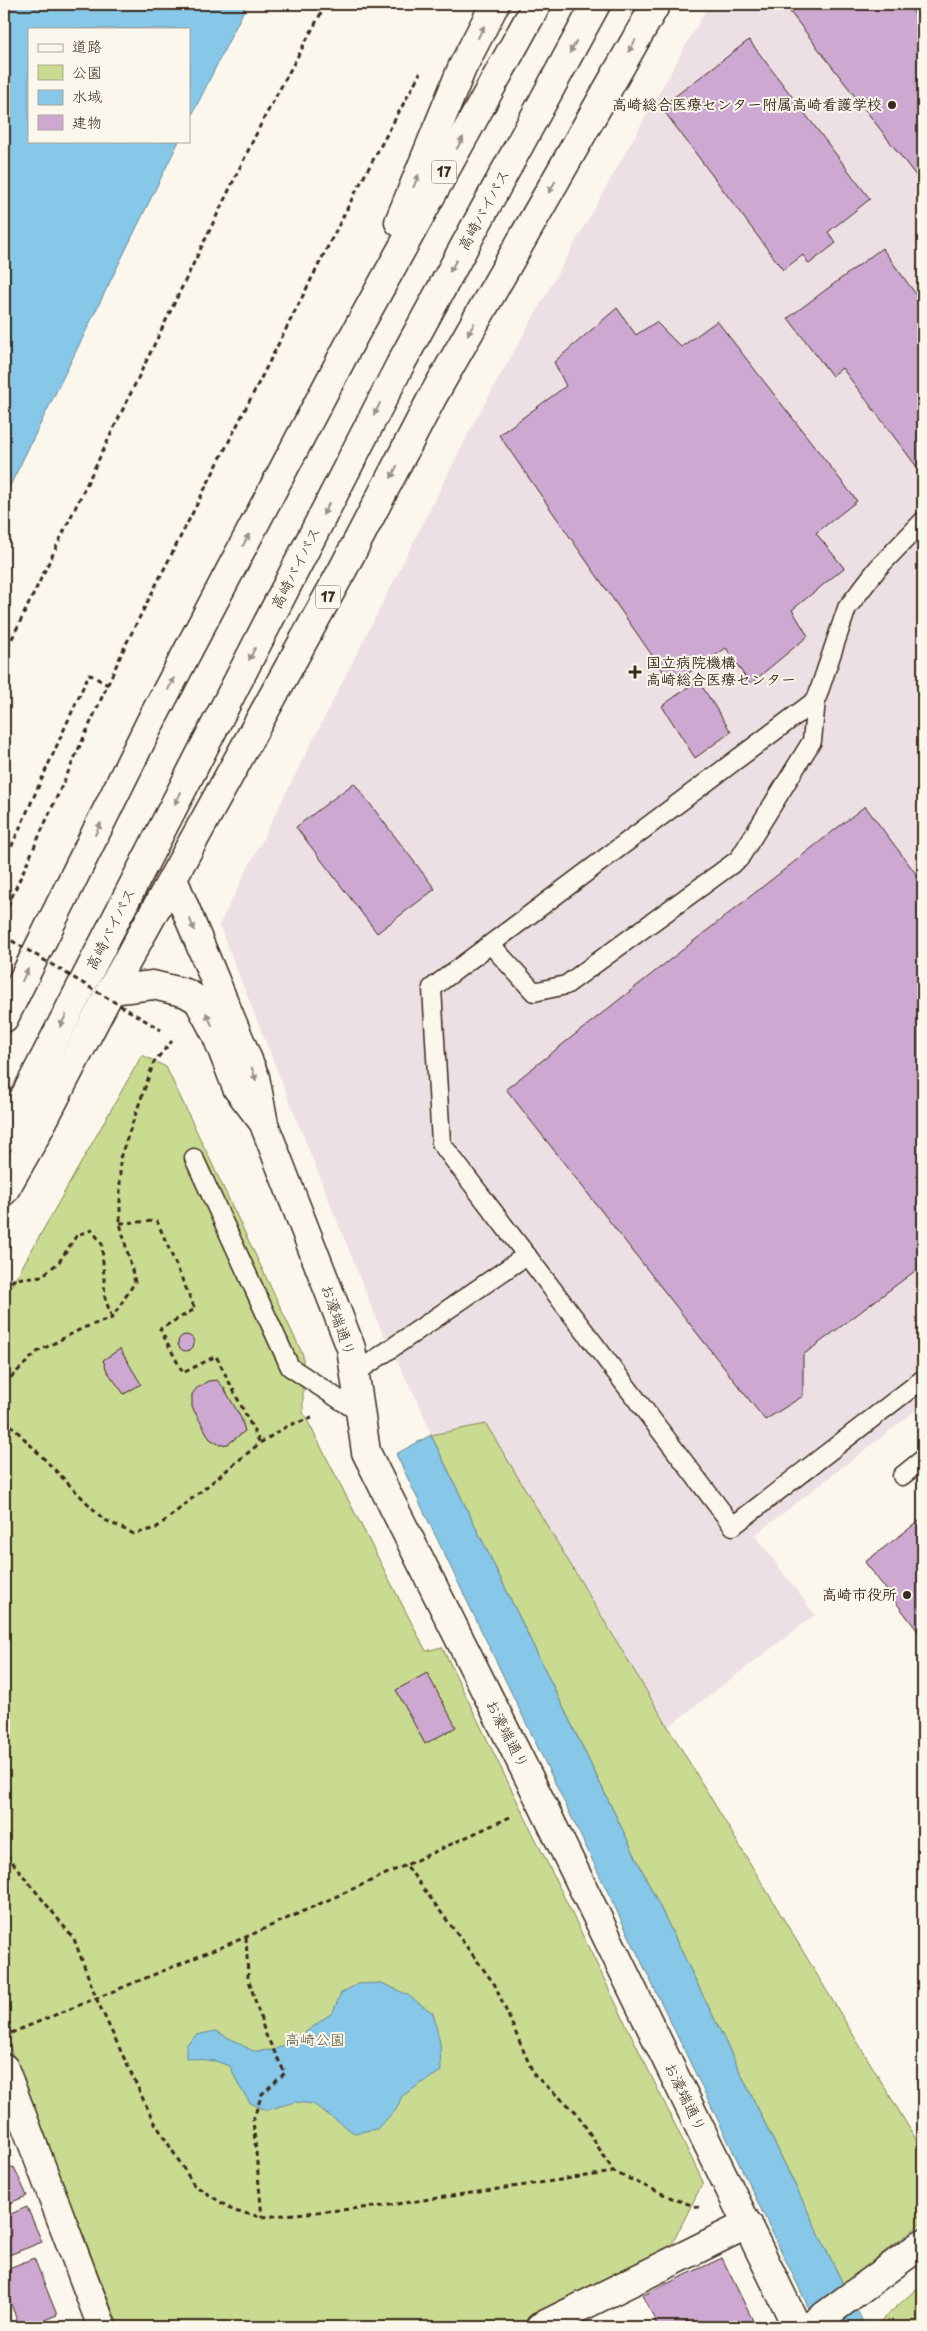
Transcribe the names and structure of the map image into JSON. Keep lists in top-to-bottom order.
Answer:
{
  "streets": {
    "main road": ["17", "高崎バイパス", "お濠端通り"]
  },
  "parks": ["高崎公園"],
  "places": {
    "other": ["高崎総合医療センター附属高崎看護学校", "高崎市役所"],
    "health": ["国立病院機構 高崎総合医療センター"]
  },
  "legend": [
    "道路",
    "公園",
    "水域",
    "建物"
  ]
}
